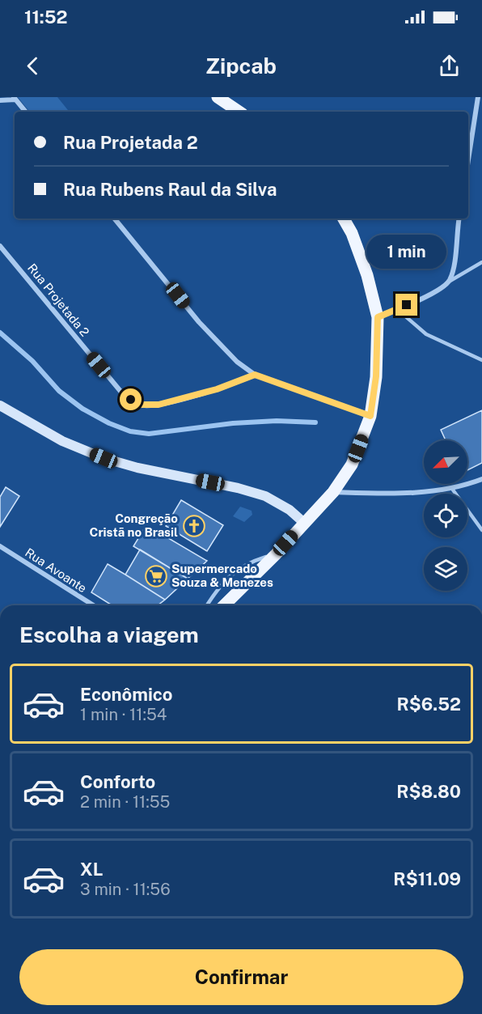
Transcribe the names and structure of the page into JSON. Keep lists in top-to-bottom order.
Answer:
{
  "streets": {
    "street": ["Rua Projetada 2", "Rua Avoante"]
  },
  "places": {
    "church": ["Congreção Cristã no Brasil"],
    "supermarket": ["Supermercado Souza & Menezes"]
  },
  "north": "bottom left",
  "page": {
    "status": "11:52",
    "header": "Zipcab",
    "banner": ["Rua Projetada 2", "Rua Rubens Raul da Silva"],
    "bubble": "1 min",
    "heading": "Escolha a viagem",
    "list": [
      {
        "name": "Econômico",
        "note": "1 min · 11:54",
        "value": "R$6.52"
      },
      {
        "name": "Conforto",
        "note": "2 min · 11:55",
        "value": "R$8.80"
      },
      {
        "name": "XL",
        "note": "3 min · 11:56",
        "value": "R$11.09"
      }
    ],
    "buttons": "Confirmar"
  }
}
